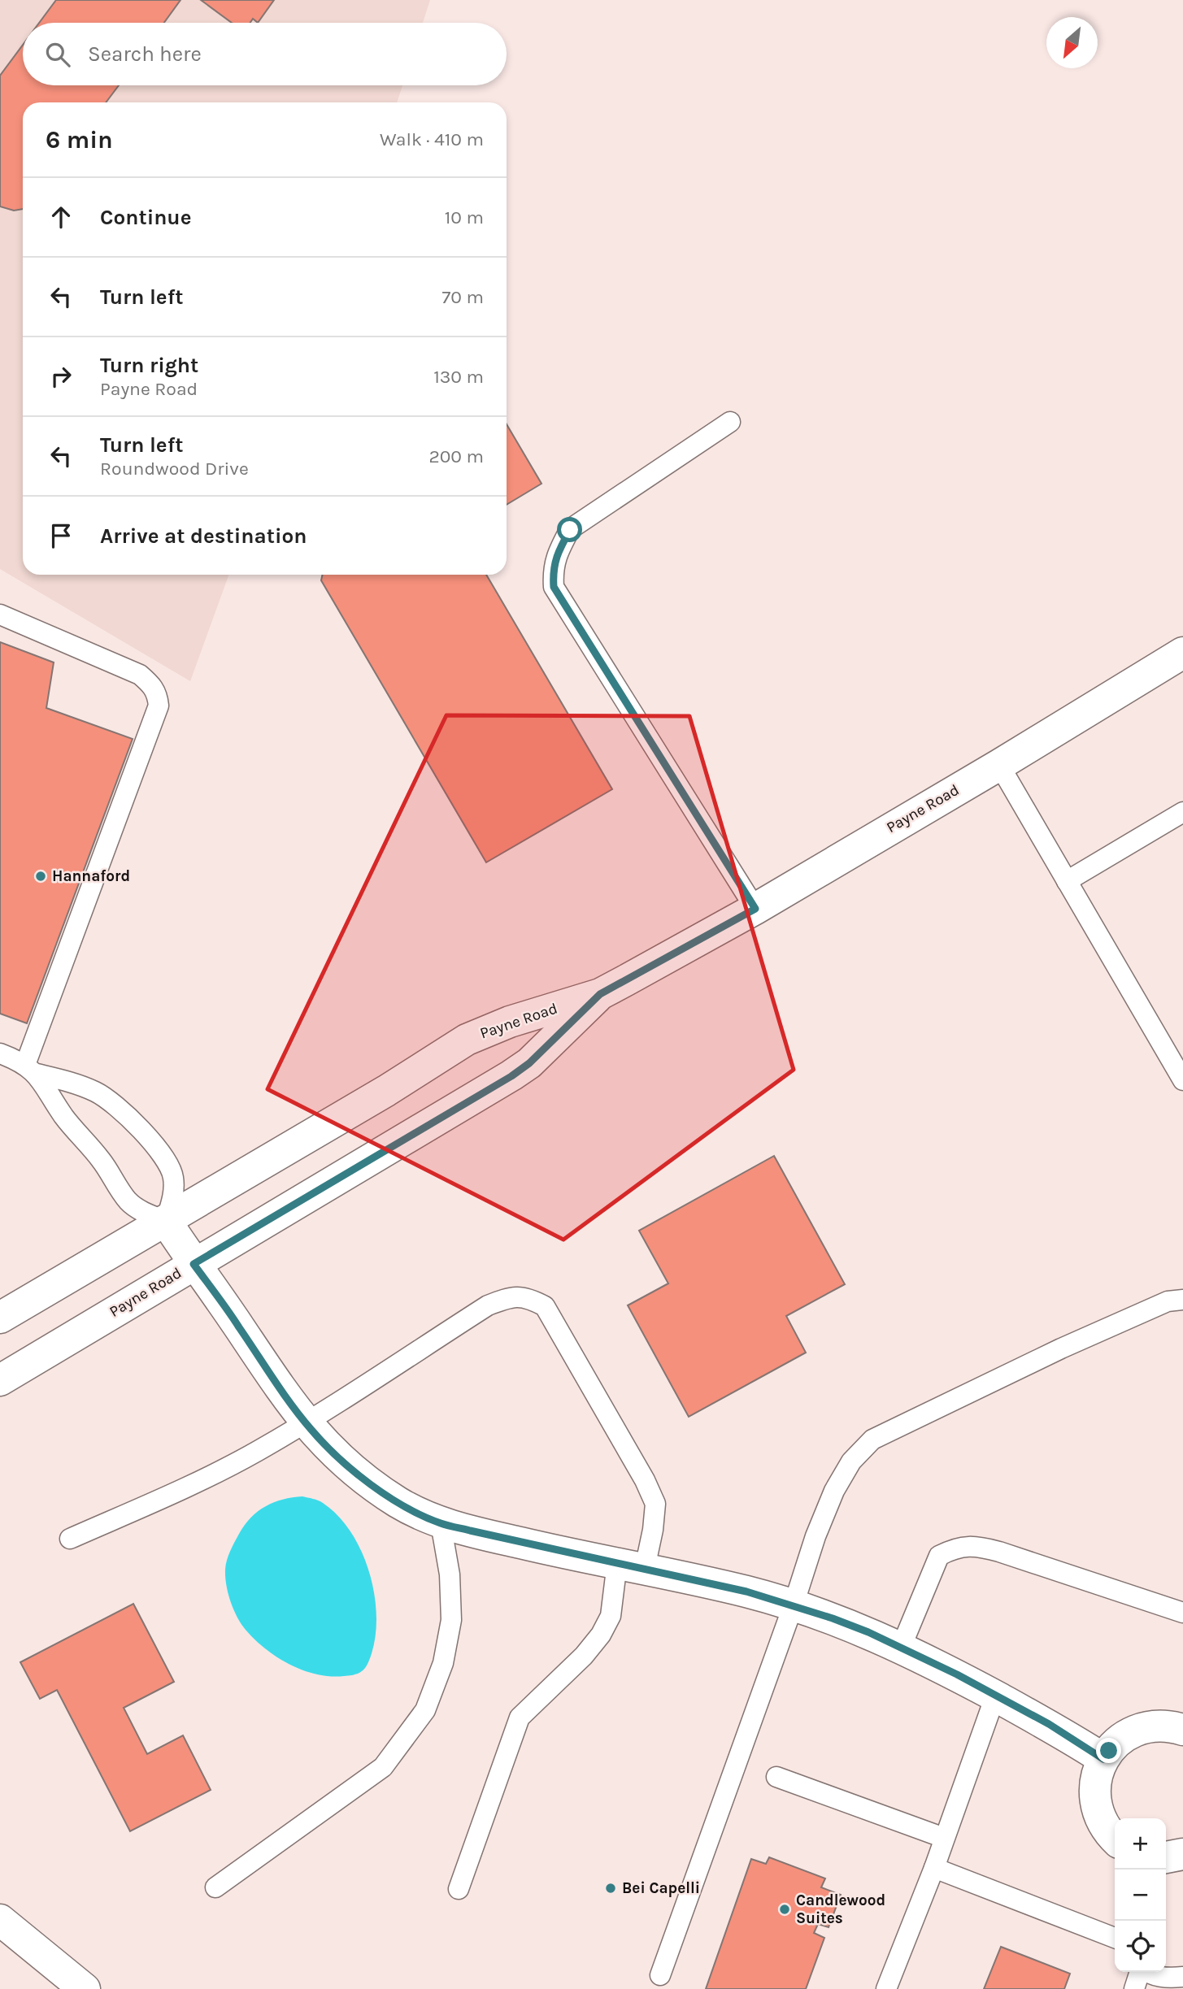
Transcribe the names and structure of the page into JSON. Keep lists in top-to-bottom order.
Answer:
{
  "streets": {
    "main road": ["Payne Road"]
  },
  "places": ["Hannaford", "Bei Capelli", "Candlewood Suites"],
  "north": "bottom left",
  "page": {
    "search": "Search here",
    "heading": ["6 min", "Walk · 410 m"],
    "list": [
      ["Continue", "10 m"],
      ["Turn left", "70 m"],
      ["Turn right", "Payne Road", "130 m"],
      ["Turn left", "Roundwood Drive", "200 m"],
      "Arrive at destination"
    ],
    "map_buttons": ["+", "−"]
  }
}
